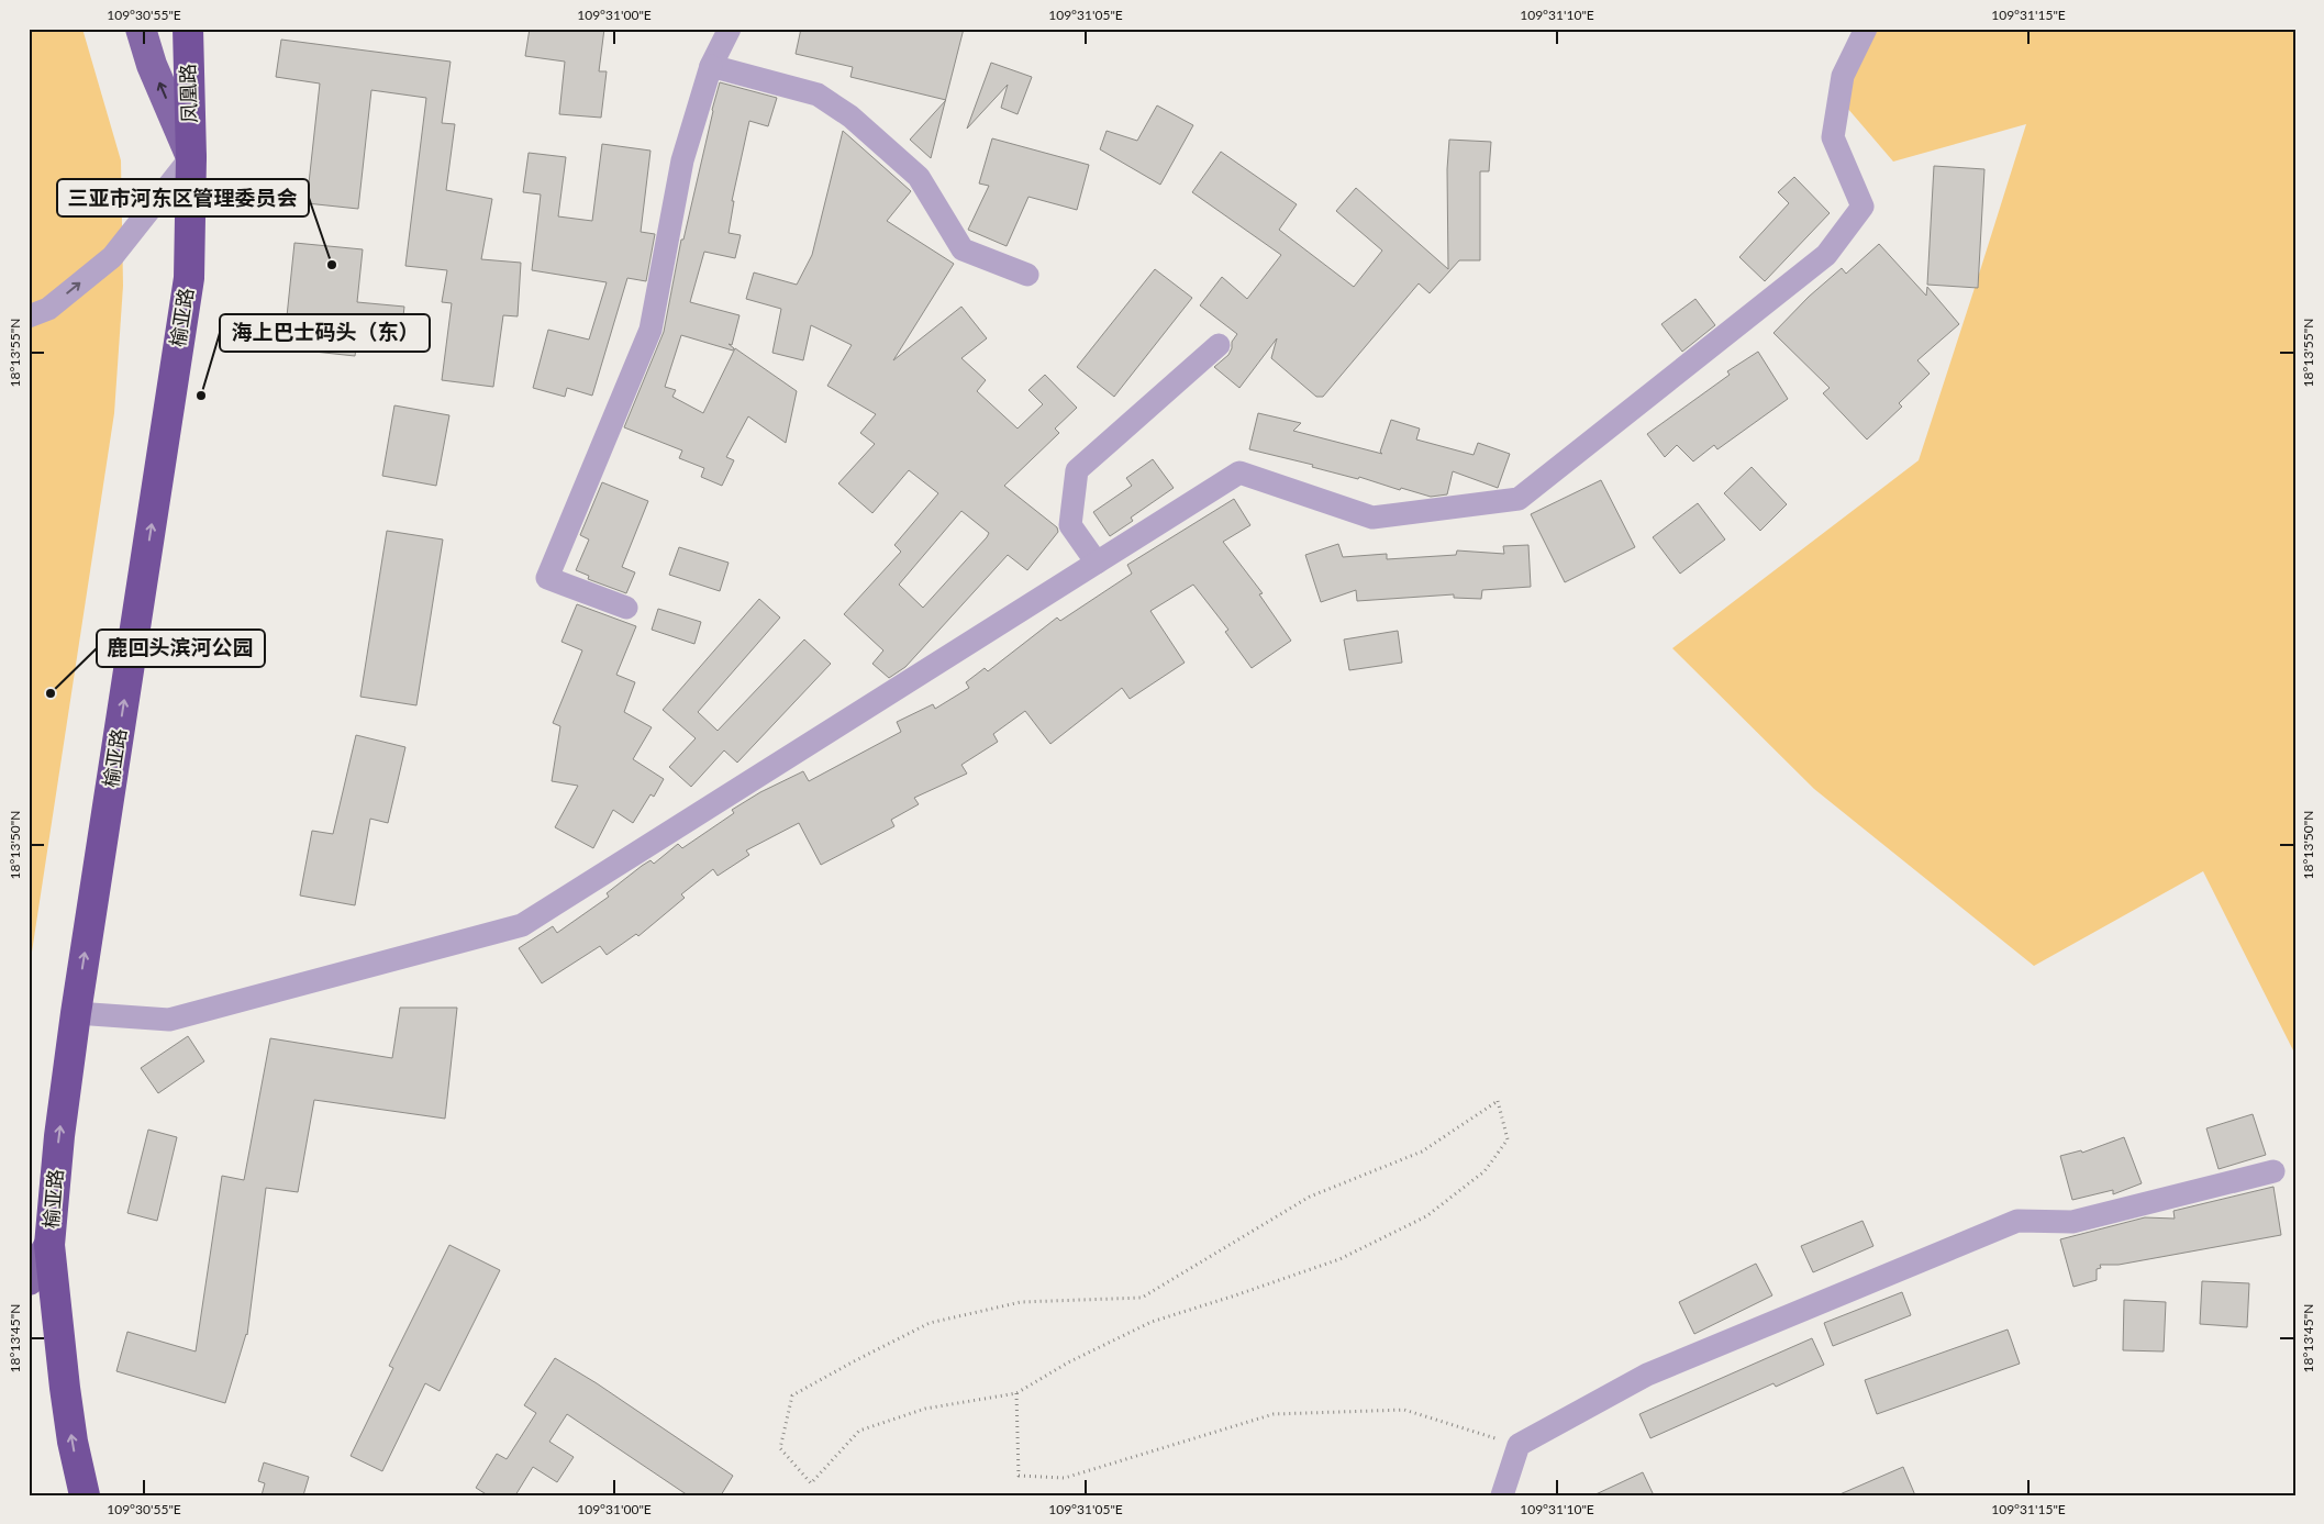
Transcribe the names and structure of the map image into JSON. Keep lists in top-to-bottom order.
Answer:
{
  "streets": {
    "highway": ["凤凰路", "榆亚路"]
  },
  "crossings": [
    ["凤凰路", "榆亚路"]
  ],
  "one_way": ["榆亚路"],
  "places": ["三亚市河东区管理委员会", "海上巴士码头（东）", "鹿回头滨河公园"],
  "coordinates": [
    "109°30'55\"E",
    "109°31'00\"E",
    "109°31'05\"E",
    "109°31'10\"E",
    "109°31'15\"E",
    "18°13'55\"N",
    "18°13'50\"N",
    "18°13'45\"N"
  ]
}
